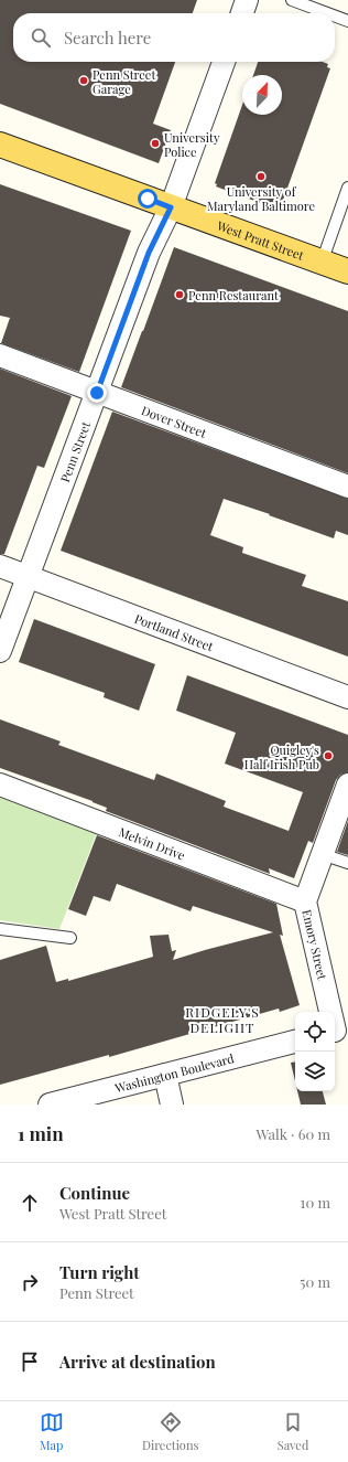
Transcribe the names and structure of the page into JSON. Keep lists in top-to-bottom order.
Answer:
{
  "streets": {
    "main road": ["West Pratt Street"],
    "street": [
      "Dover Street",
      "Penn Street",
      "Portland Street",
      "Melvin Drive",
      "Emory Street",
      "Washington Boulevard"
    ]
  },
  "crossings": [
    ["West Pratt Street", "Penn Street"],
    ["Dover Street", "Penn Street"],
    ["Penn Street", "Portland Street"],
    ["Melvin Drive", "Emory Street"]
  ],
  "districts": ["RIDGELY'S DELIGHT"],
  "places": [
    "Penn Street Garage",
    "University Police",
    "University of Maryland Baltimore",
    "Penn Restaurant",
    "Quigley's Half Irish Pub"
  ],
  "north": "top right",
  "page": {
    "search": "Search here",
    "heading": ["1 min", "Walk · 60 m"],
    "list": [
      ["Continue", "West Pratt Street", "10 m"],
      ["Turn right", "Penn Street", "50 m"],
      "Arrive at destination"
    ],
    "nav": ["Map", "Directions", "Saved"]
  }
}
